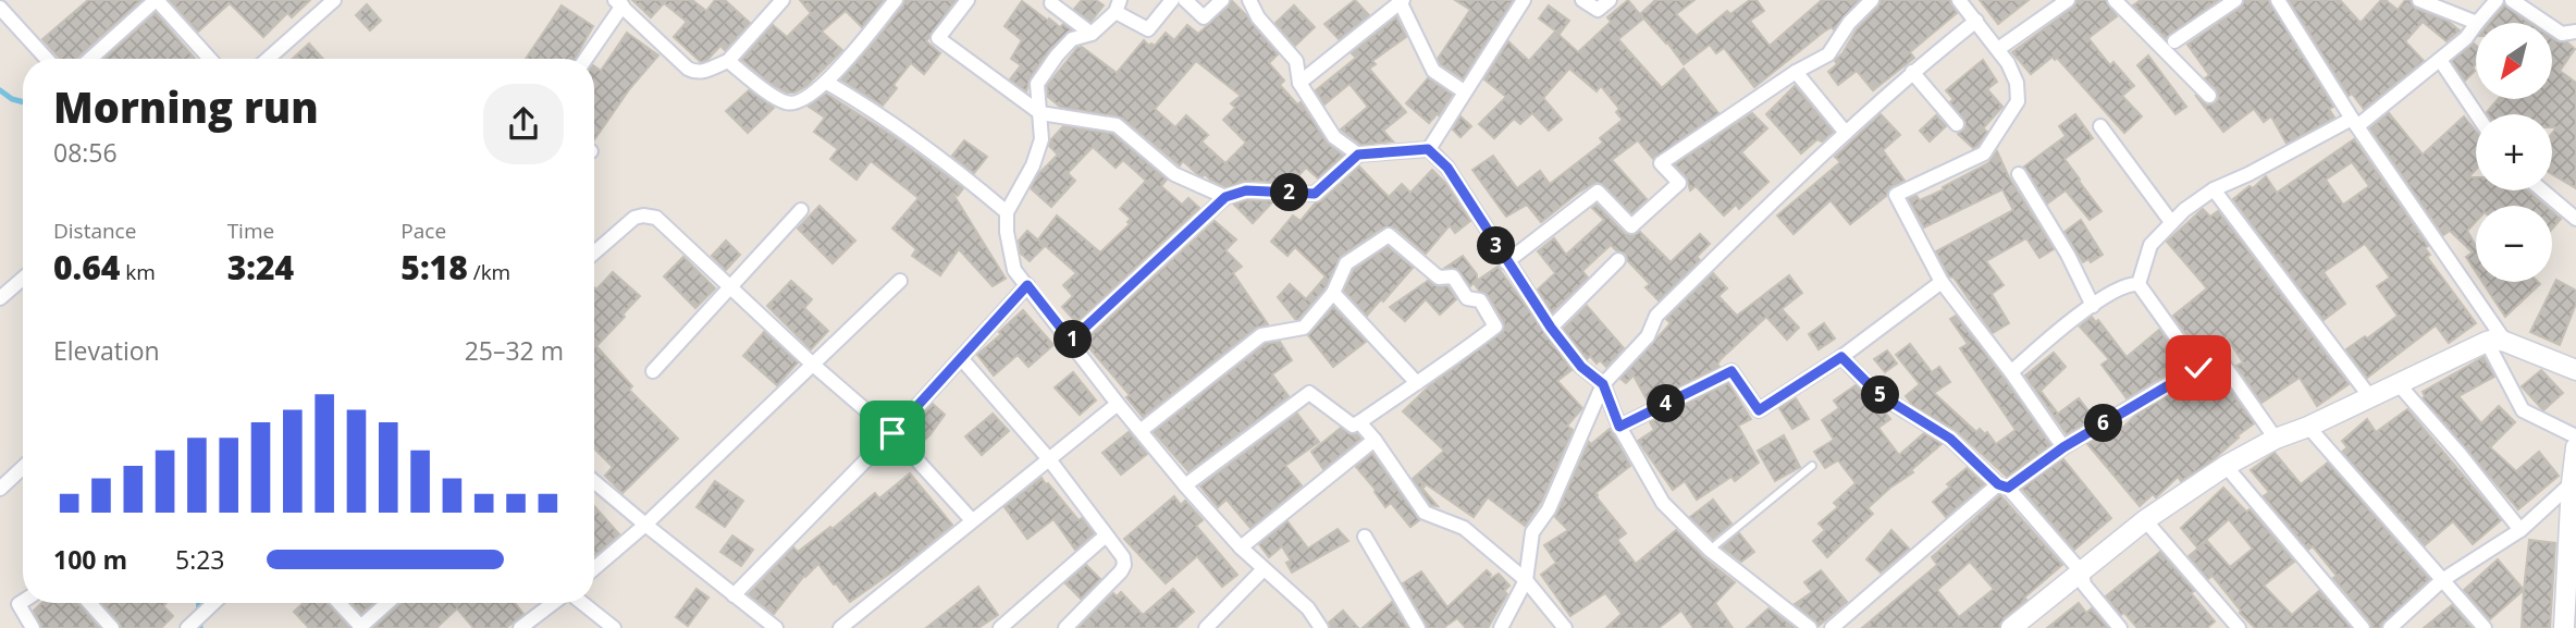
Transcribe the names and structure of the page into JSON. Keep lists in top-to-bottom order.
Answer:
{
  "north": "bottom left",
  "page": {
    "map_buttons": ["+", "−"],
    "heading": ["Morning run", "08:56"],
    "pins": [
      "2",
      "3",
      "1",
      "5",
      "4",
      "6"
    ],
    "stats": [
      ["Distance", "0.64 km"],
      ["Time", "3:24"],
      ["Pace", "5:18 /km"]
    ],
    "chart": ["Elevation", "25–32 m"],
    "list": [
      {
        "name": "100 m",
        "note": "5:23"
      }
    ]
  }
}
